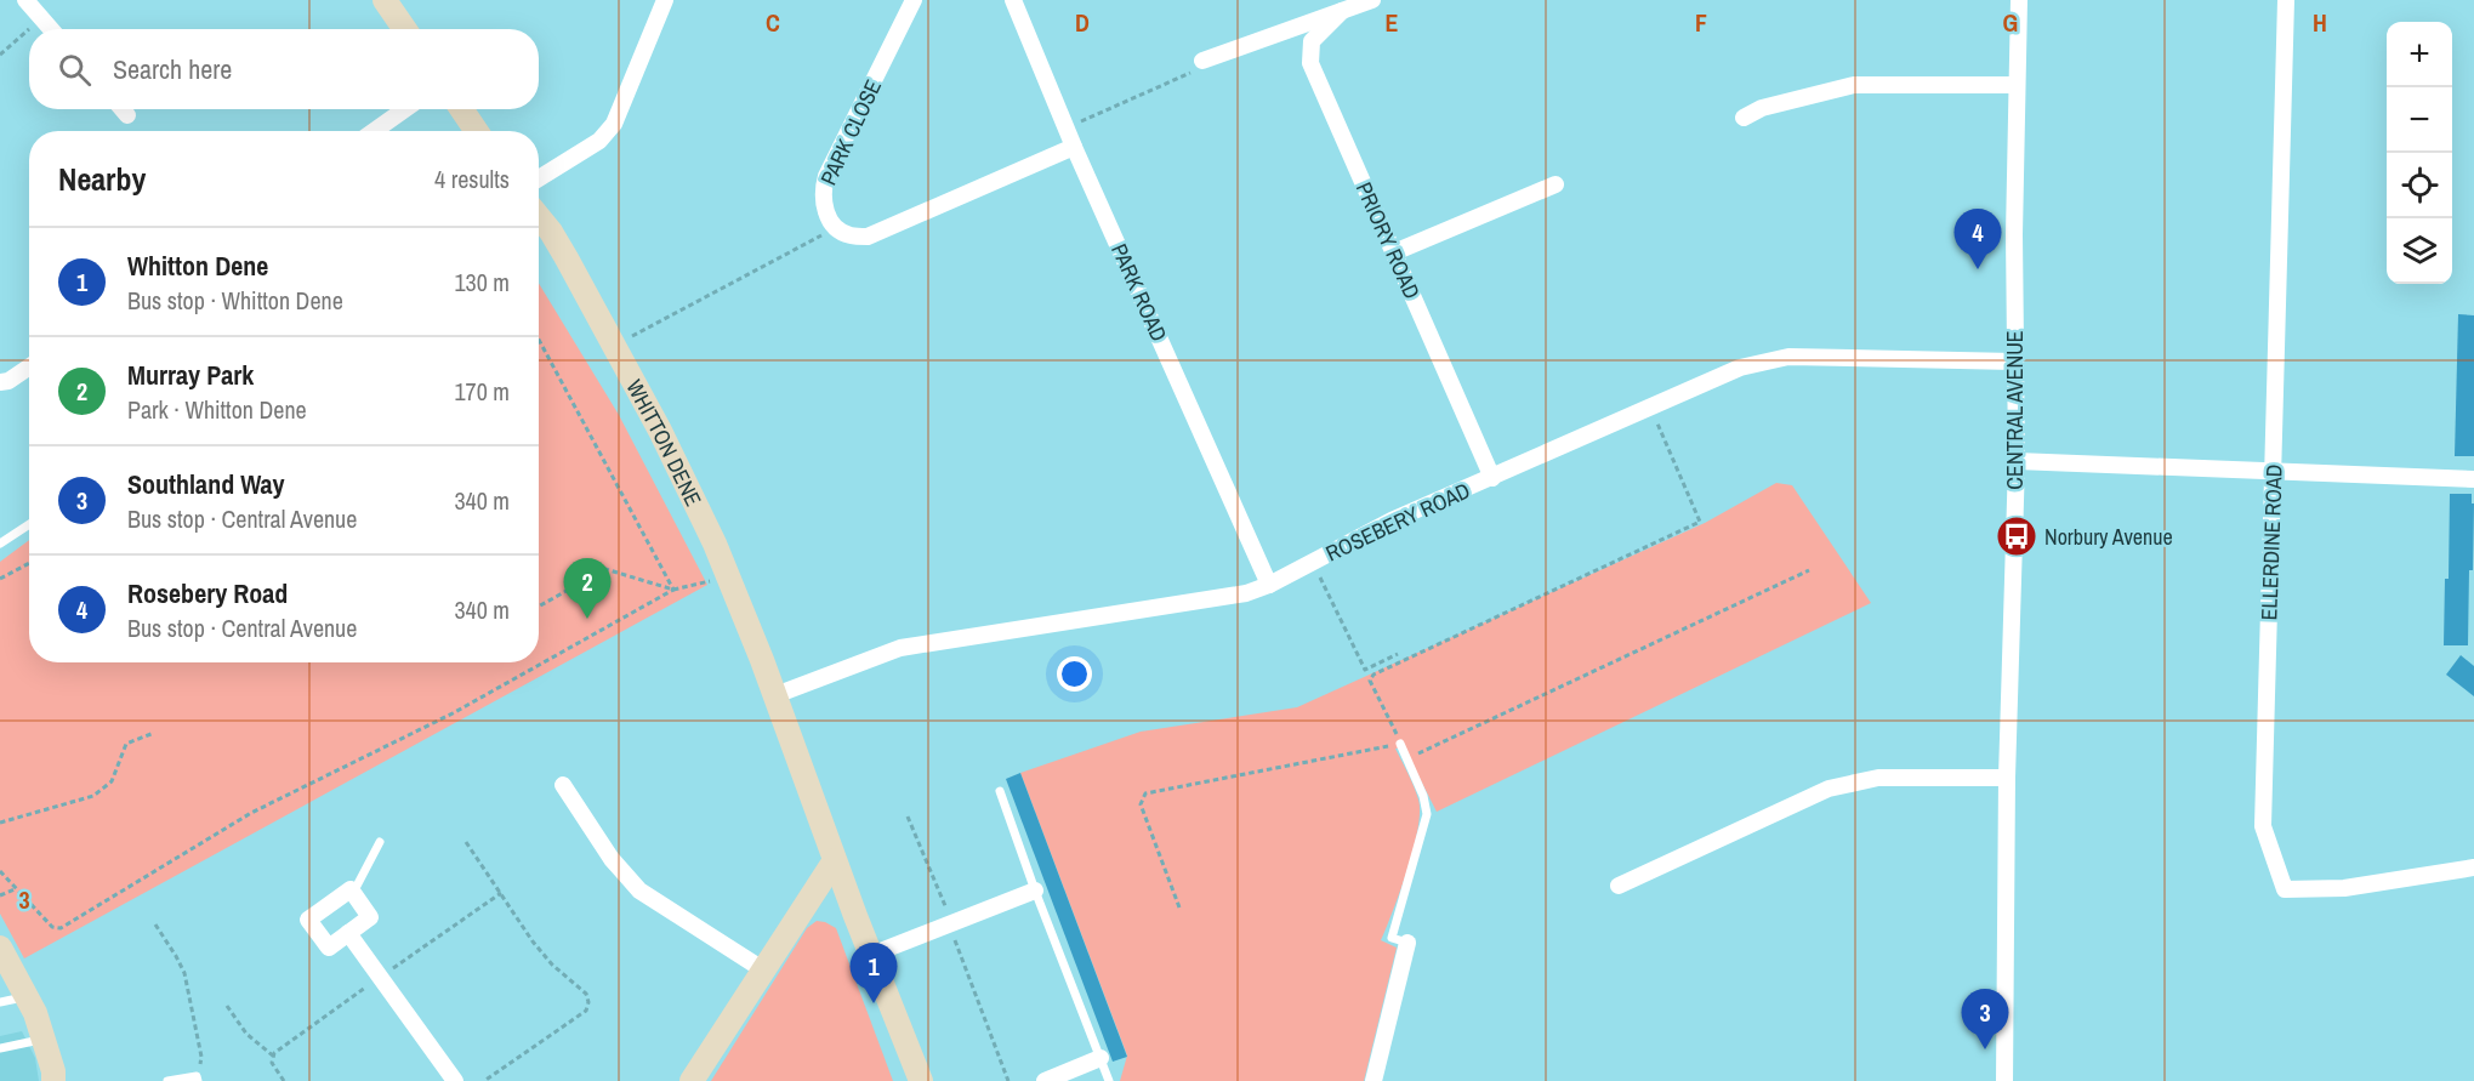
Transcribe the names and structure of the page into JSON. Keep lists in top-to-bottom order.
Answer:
{
  "streets": {
    "street": [
      "PARK CLOSE",
      "PRIORY ROAD",
      "PARK ROAD",
      "CENTRAL AVENUE",
      "WHITTON DENE",
      "ROSEBERY ROAD",
      "ELLERDINE ROAD"
    ]
  },
  "crossings": [
    ["PRIORY ROAD", "ROSEBERY ROAD"],
    ["PARK ROAD", "ROSEBERY ROAD"],
    ["CENTRAL AVENUE", "ROSEBERY ROAD"],
    ["WHITTON DENE", "ROSEBERY ROAD"]
  ],
  "places": {
    "bus stop": ["Norbury Avenue"]
  },
  "page": {
    "map_buttons": ["+", "−"],
    "search": "Search here",
    "heading": ["Nearby", "4 results"],
    "pins": [
      "4",
      "2",
      "1",
      "3"
    ],
    "list": [
      {
        "mark": "1",
        "name": "Whitton Dene",
        "note": "Bus stop · Whitton Dene",
        "value": "130 m"
      },
      {
        "mark": "2",
        "name": "Murray Park",
        "note": "Park · Whitton Dene",
        "value": "170 m"
      },
      {
        "mark": "3",
        "name": "Southland Way",
        "note": "Bus stop · Central Avenue",
        "value": "340 m"
      },
      {
        "mark": "4",
        "name": "Rosebery Road",
        "note": "Bus stop · Central Avenue",
        "value": "340 m"
      }
    ]
  },
  "grid": {
    "columns": [
      "C",
      "D",
      "E",
      "F",
      "G",
      "H"
    ],
    "rows": ["3"]
  }
}
